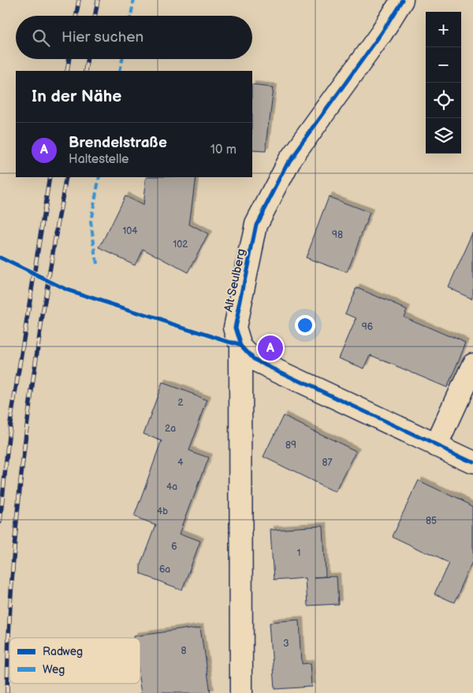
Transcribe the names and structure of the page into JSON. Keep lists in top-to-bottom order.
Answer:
{
  "streets": {
    "street": ["Alt Seulberg"]
  },
  "house_numbers": [
    "104",
    "98",
    "102",
    "96",
    "2",
    "2a",
    "89",
    "4",
    "87",
    "4a",
    "4b",
    "85",
    "6",
    "1",
    "6a",
    "3",
    "8"
  ],
  "legend": ["Radweg", "Weg"],
  "page": {
    "map_buttons": ["+", "−"],
    "search": "Hier suchen",
    "heading": "In der Nähe",
    "list": [
      {
        "mark": "A",
        "name": "Brendelstraße",
        "note": "Haltestelle",
        "value": "10 m"
      }
    ],
    "pins": "A"
  }
}
